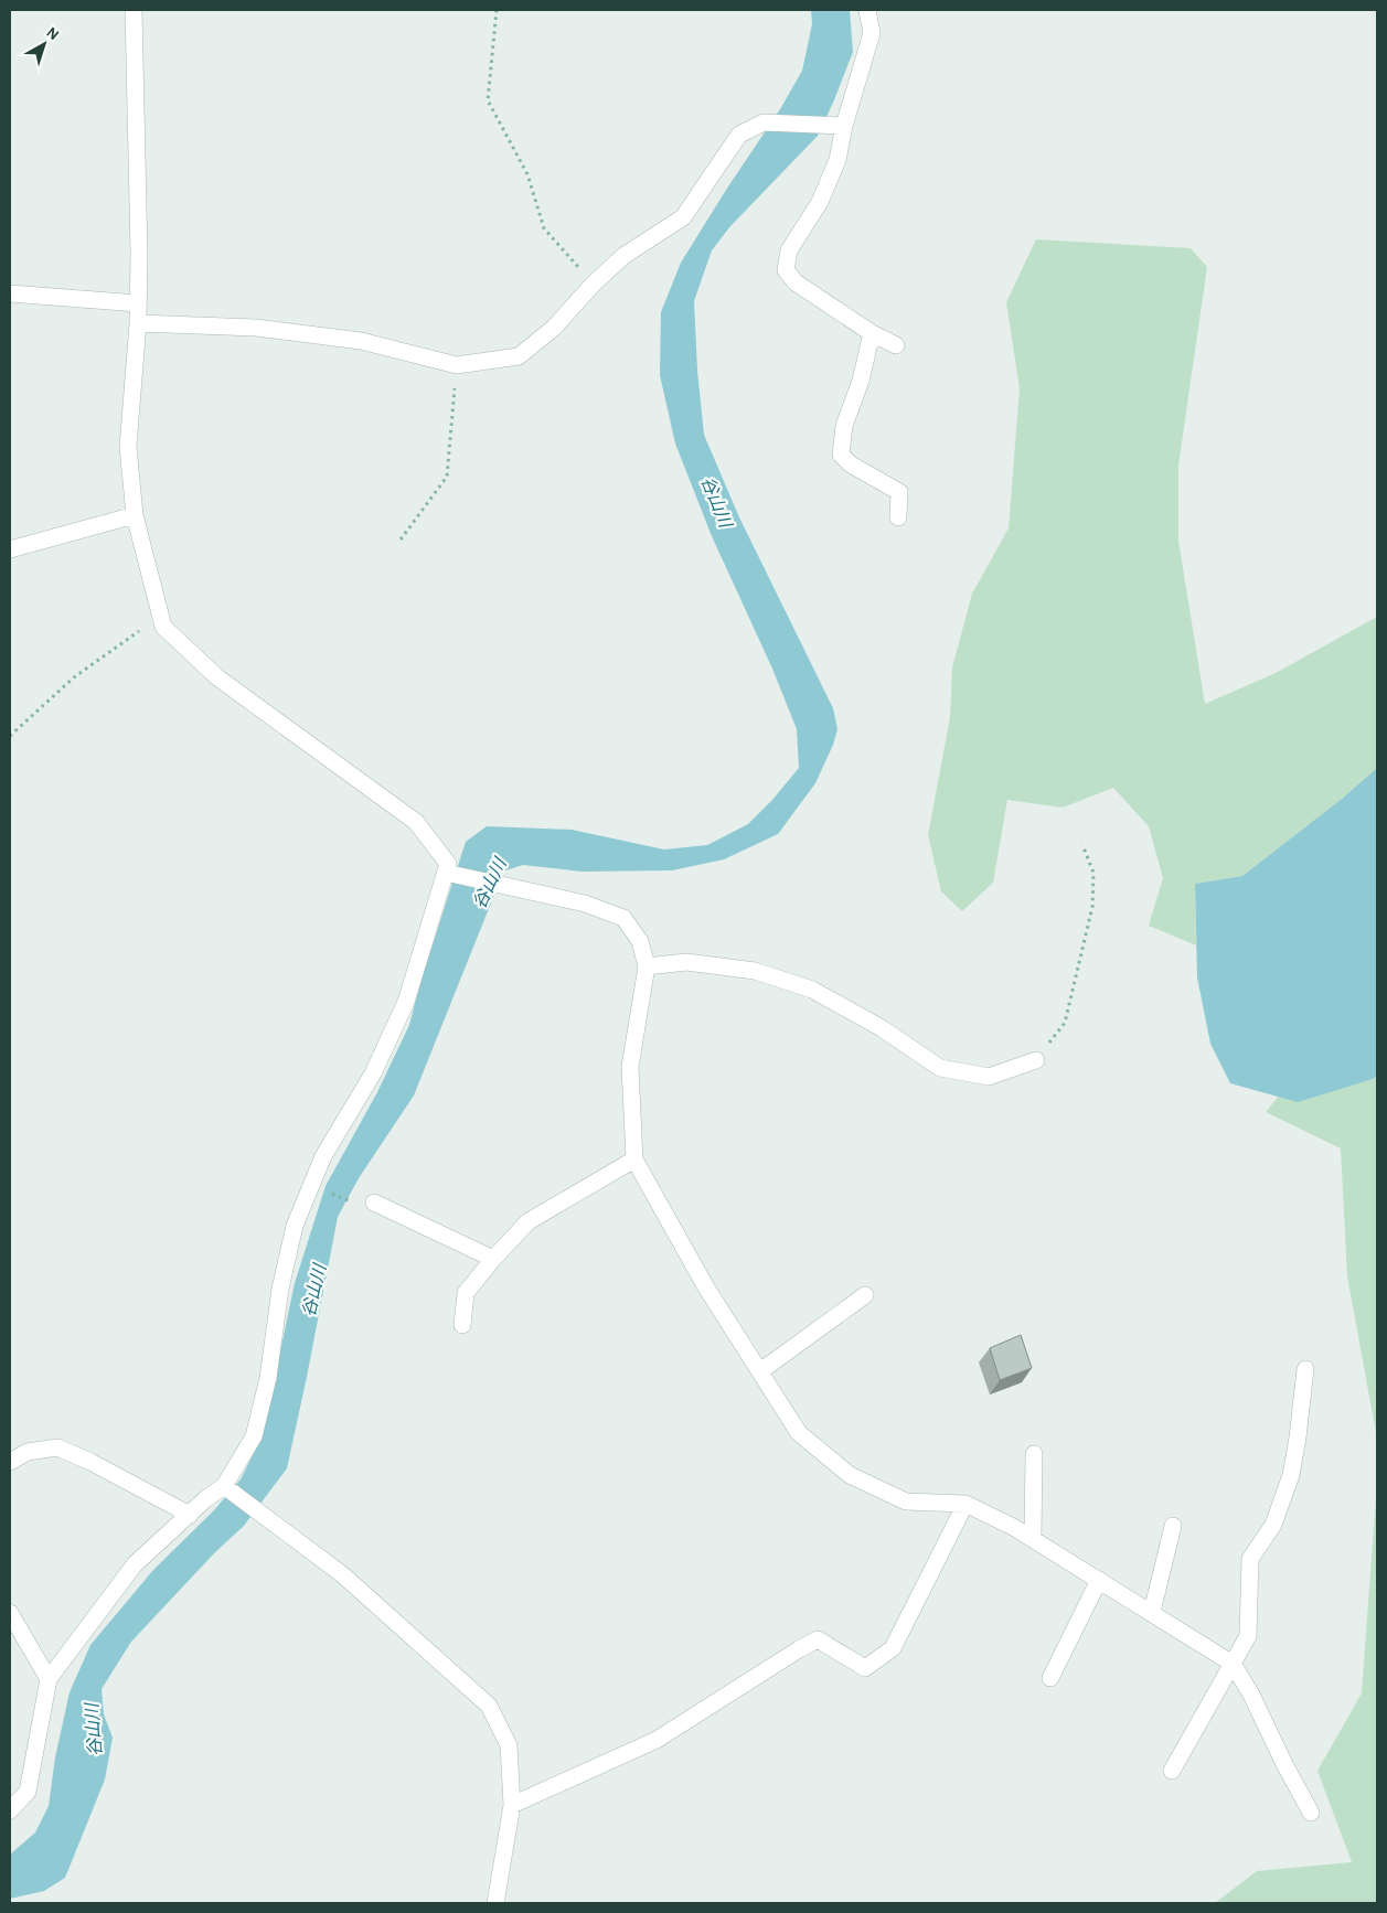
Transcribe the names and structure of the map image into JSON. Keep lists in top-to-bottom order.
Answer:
{
  "water": ["谷山川"],
  "north": "top right"
}
